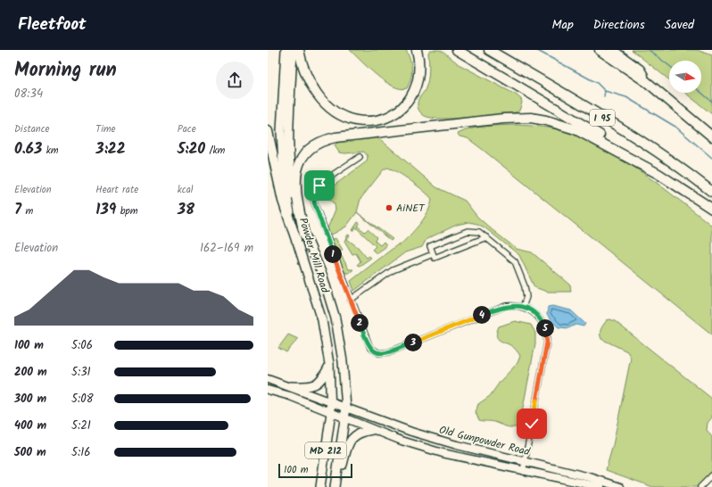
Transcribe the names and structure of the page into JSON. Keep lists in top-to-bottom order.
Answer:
{
  "streets": {
    "highway": ["I 95"],
    "main road": ["Powder Mill Road", "Old Gunpowder Road", "MD 212"]
  },
  "crossings": [
    ["Powder Mill Road", "Old Gunpowder Road"],
    ["Powder Mill Road", "MD 212"],
    ["Old Gunpowder Road", "MD 212"]
  ],
  "places": ["AiNET"],
  "scale_bar": "100 m",
  "north": "right",
  "page": {
    "header": "Fleetfoot",
    "nav": ["Map", "Directions", "Saved"],
    "heading": ["Morning run", "08:34"],
    "stats": [
      ["Distance", "0.63 km"],
      ["Time", "3:22"],
      ["Pace", "5:20 /km"],
      ["Elevation", "7 m"],
      ["Heart rate", "139 bpm"],
      ["kcal", "38"]
    ],
    "chart": ["Elevation", "162–169 m"],
    "pins": [
      "1",
      "4",
      "2",
      "5",
      "3"
    ],
    "list": [
      {
        "name": "100 m",
        "note": "5:06"
      },
      {
        "name": "200 m",
        "note": "5:31"
      },
      {
        "name": "300 m",
        "note": "5:08"
      },
      {
        "name": "400 m",
        "note": "5:21"
      },
      {
        "name": "500 m",
        "note": "5:16"
      }
    ],
    "scale": "100 m"
  }
}
